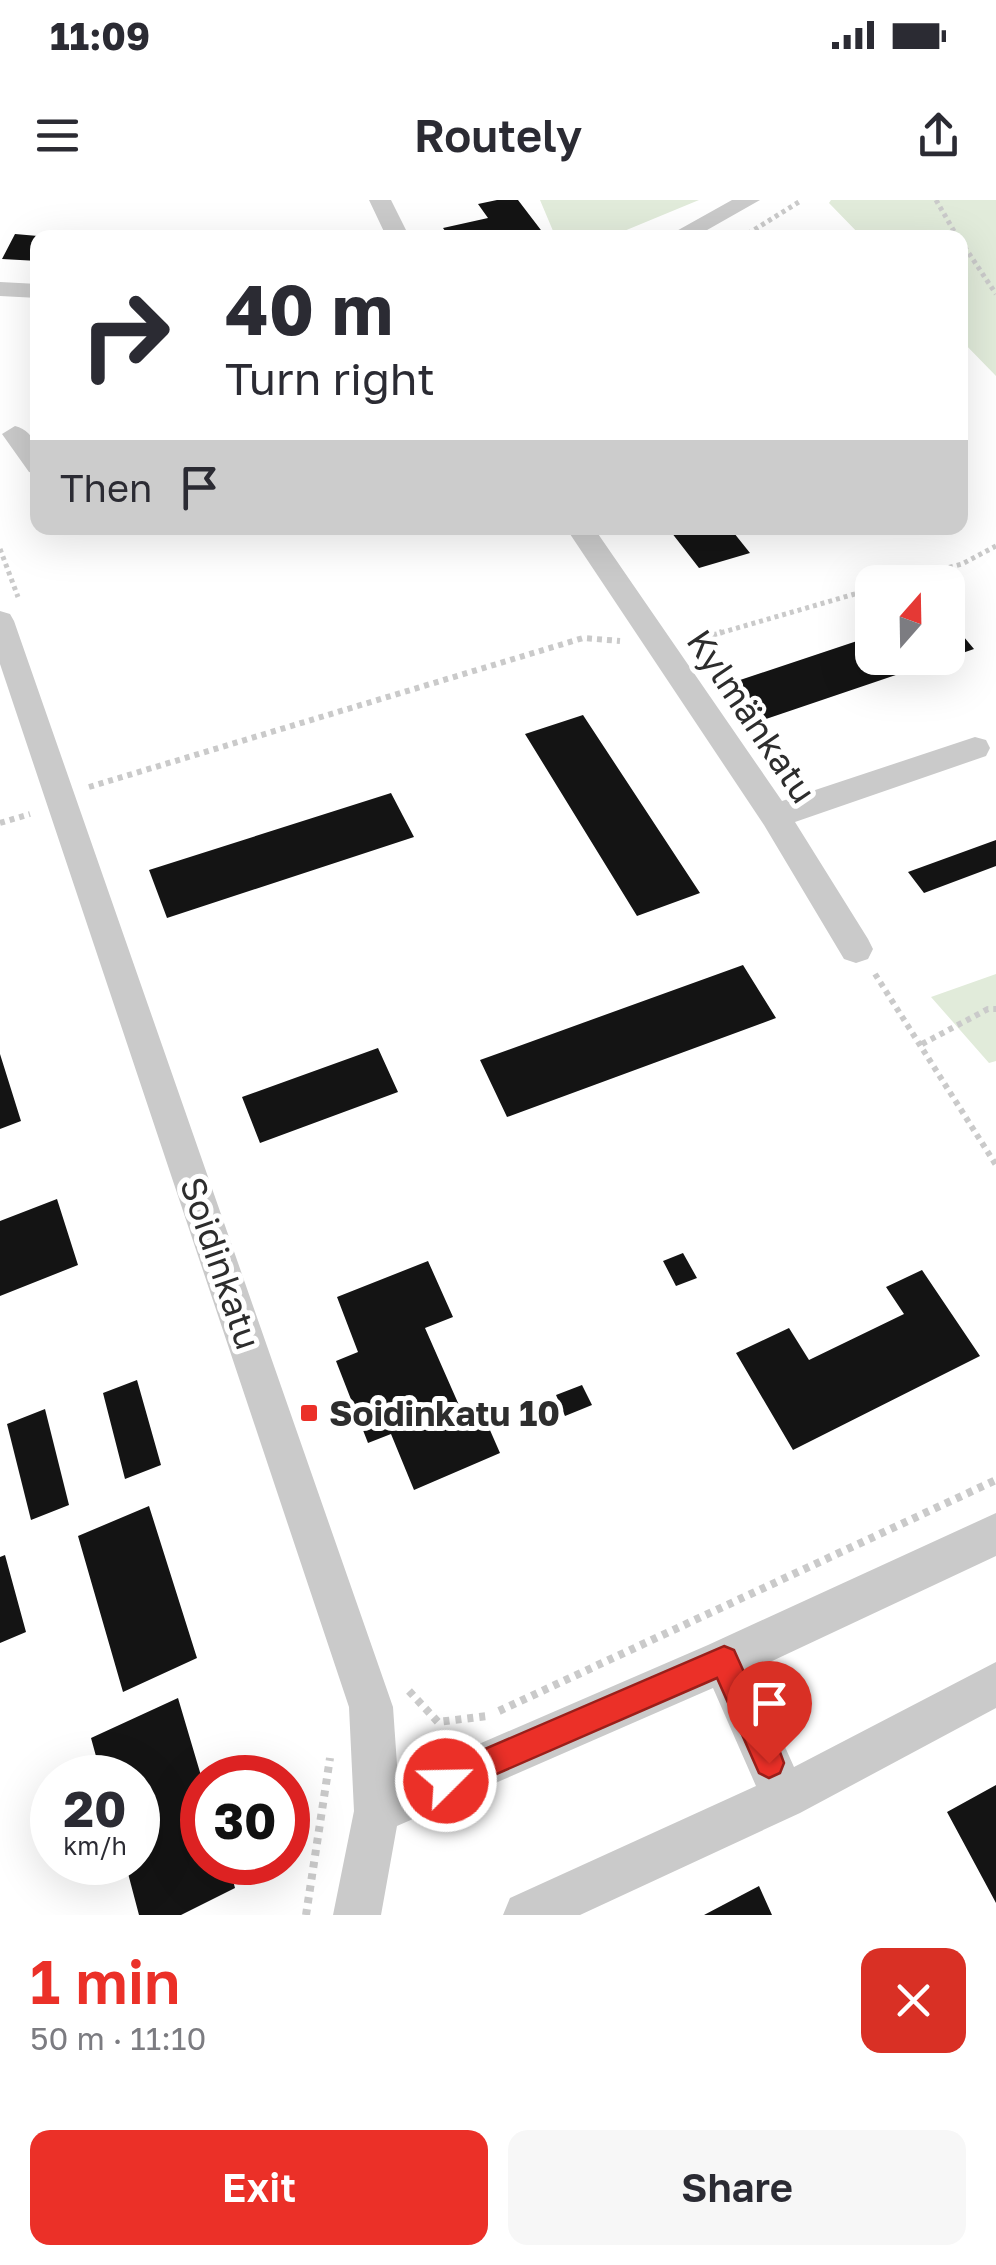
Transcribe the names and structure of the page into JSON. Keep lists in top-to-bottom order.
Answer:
{
  "streets": {
    "street": ["Kylmänkatu", "Soidinkatu"]
  },
  "places": {
    "transit": ["Soidinkatu 10"]
  },
  "north": "top",
  "page": {
    "status": "11:09",
    "header": "Routely",
    "turn": ["40 m", "Turn right"],
    "then": "Then",
    "speed": "20 km/h",
    "limit": "30",
    "heading": ["1 min", "50 m · 11:10"],
    "buttons": ["Exit", "Share"]
  }
}
